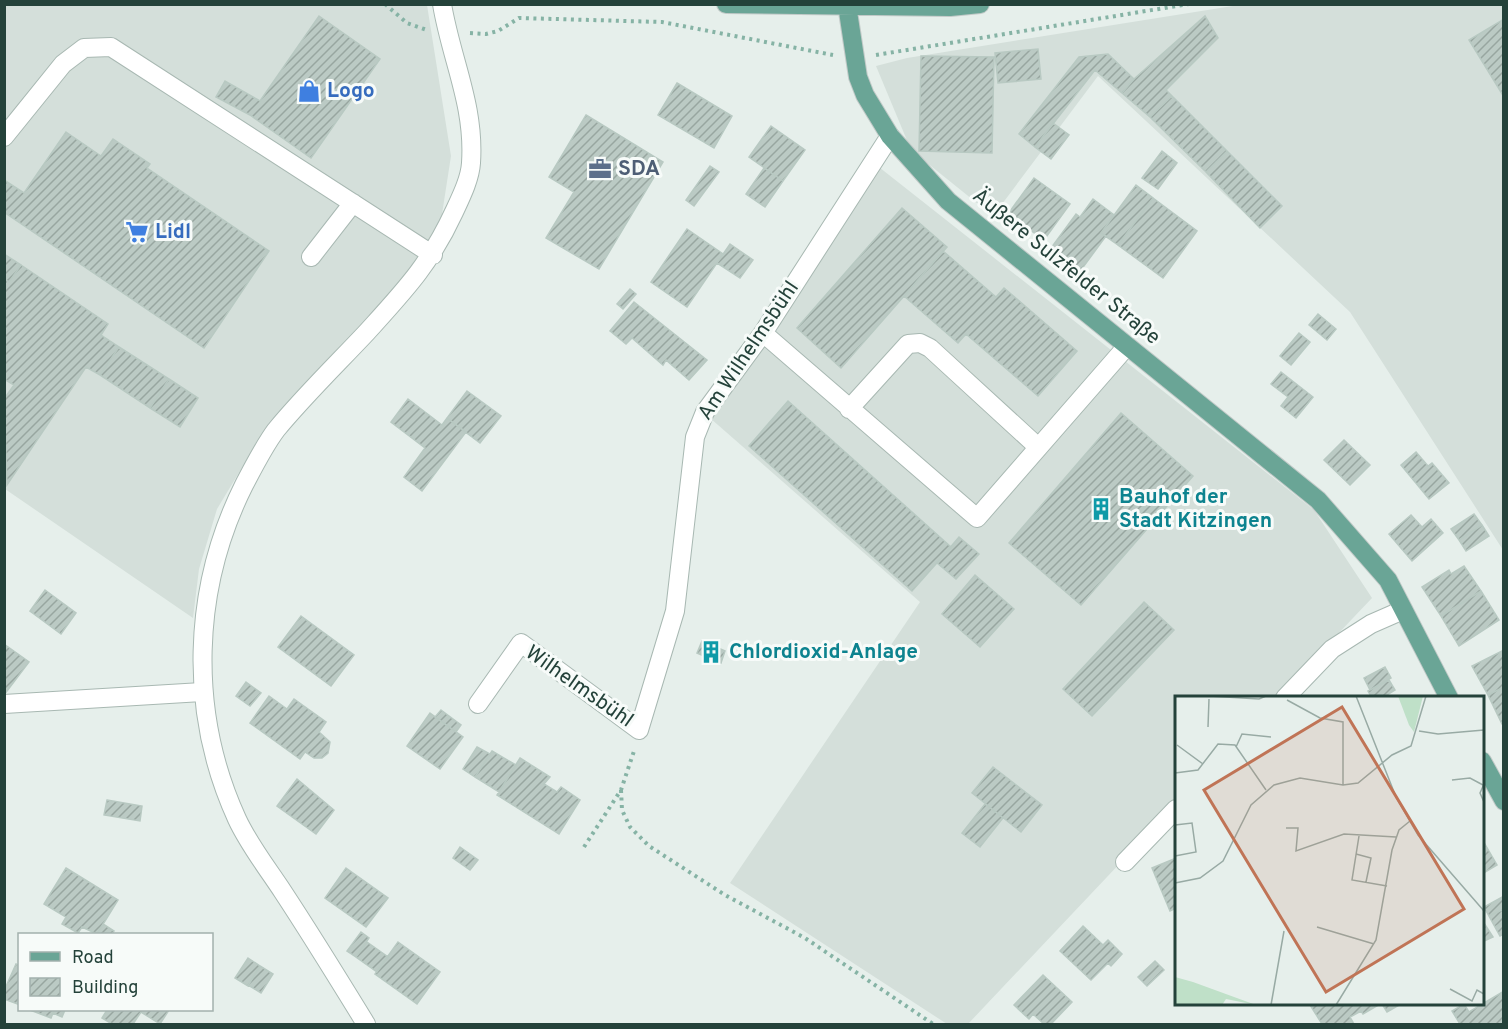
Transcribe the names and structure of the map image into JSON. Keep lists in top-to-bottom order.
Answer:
{
  "streets": {
    "main road": ["Äußere Sulzfelder Straße"],
    "street": ["Am Wilhelmsbühl", "Wilhelmsbühl"]
  },
  "crossings": [
    ["Äußere Sulzfelder Straße", "Am Wilhelmsbühl"],
    ["Am Wilhelmsbühl", "Wilhelmsbühl"]
  ],
  "places": {
    "shop": ["Logo"],
    "office": ["SDA"],
    "supermarket": ["Lidl"],
    "building": ["Bauhof der Stadt Kitzingen", "Chlordioxid-Anlage"]
  },
  "legend": ["Road", "Building"]
}
